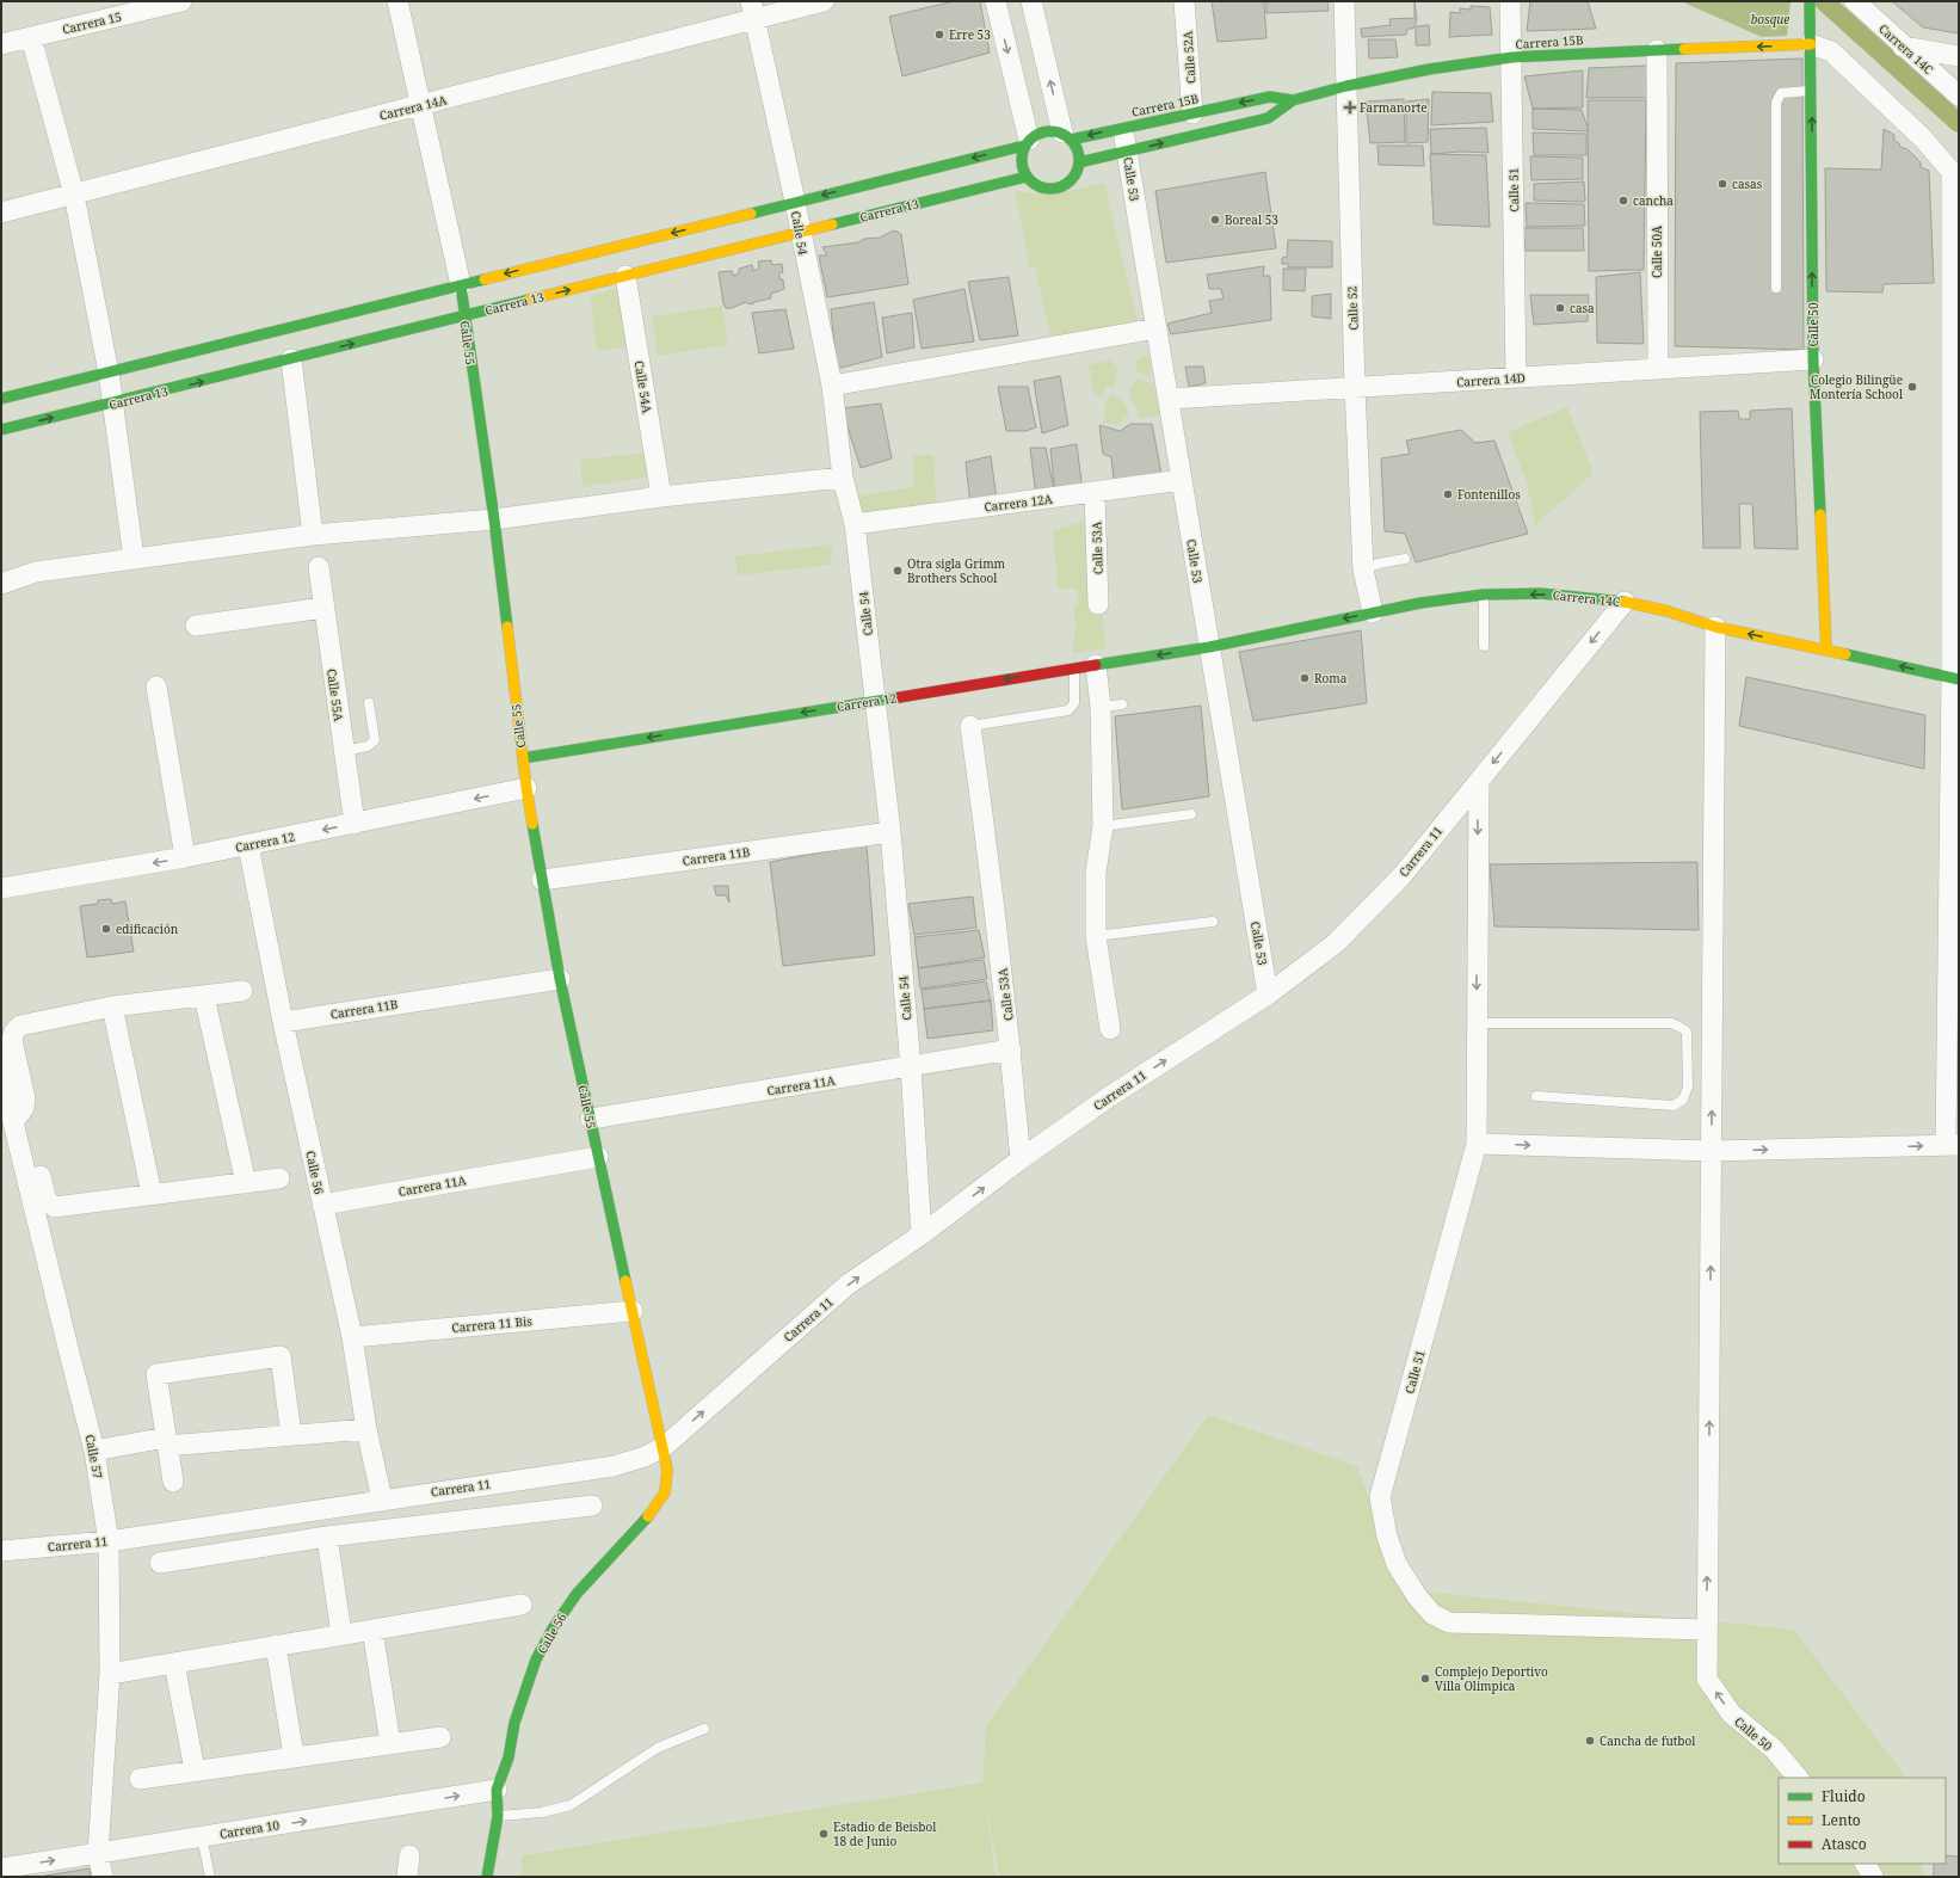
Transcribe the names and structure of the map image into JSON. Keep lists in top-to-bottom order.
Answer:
{
  "streets": {
    "street": [
      "Carrera 15",
      "Carrera 15B",
      "Carrera 14C",
      "Calle 52A",
      "Carrera 14A",
      "Calle 53",
      "Calle 51",
      "Carrera 13",
      "Calle 54",
      "Calle 50A",
      "Calle 52",
      "Calle 50",
      "Calle 55",
      "Carrera 14D",
      "Calle 54A",
      "Carrera 12A",
      "Calle 53A",
      "Calle 55A",
      "Carrera 12",
      "Carrera 11",
      "Carrera 11B",
      "Carrera 11A",
      "Calle 56",
      "Carrera 11 Bis",
      "Calle 57",
      "Carrera 10"
    ]
  },
  "crossings": [
    ["Carrera 15B", "Calle 52A"],
    ["Carrera 15B", "Calle 53"],
    ["Carrera 15B", "Calle 51"],
    ["Carrera 15B", "Carrera 13"],
    ["Carrera 15B", "Calle 50A"],
    ["Carrera 15B", "Calle 52"],
    ["Carrera 15B", "Calle 50"],
    ["Carrera 14C", "Calle 53"],
    ["Carrera 14C", "Calle 52"],
    ["Carrera 14C", "Calle 50"],
    ["Carrera 14C", "Carrera 12"],
    ["Carrera 14C", "Carrera 11"],
    ["Carrera 14A", "Calle 54"],
    ["Carrera 14A", "Calle 55"],
    ["Calle 53", "Carrera 14D"],
    ["Calle 53", "Carrera 12A"],
    ["Calle 53", "Carrera 12"],
    ["Calle 53", "Carrera 11"],
    ["Calle 51", "Calle 50"],
    ["Calle 51", "Carrera 14D"],
    ["Calle 51", "Carrera 11"],
    ["Carrera 13", "Calle 54"],
    ["Carrera 13", "Calle 55"],
    ["Carrera 13", "Calle 54A"],
    ["Calle 54", "Carrera 12A"],
    ["Calle 54", "Carrera 12"],
    ["Calle 54", "Carrera 11"],
    ["Calle 54", "Carrera 11B"],
    ["Calle 54", "Carrera 11A"],
    ["Calle 50A", "Carrera 14D"],
    ["Calle 52", "Carrera 14D"],
    ["Calle 50", "Carrera 14D"],
    ["Calle 55", "Carrera 12"],
    ["Calle 55", "Carrera 11"],
    ["Calle 55", "Carrera 11B"],
    ["Calle 55", "Carrera 11A"],
    ["Calle 55", "Calle 56"],
    ["Calle 55", "Carrera 11 Bis"],
    ["Carrera 12A", "Calle 53A"],
    ["Calle 53A", "Carrera 11"],
    ["Calle 53A", "Carrera 11A"],
    ["Calle 55A", "Carrera 12"],
    ["Carrera 12", "Calle 56"],
    ["Carrera 11", "Calle 56"],
    ["Carrera 11", "Calle 57"],
    ["Carrera 11B", "Calle 56"],
    ["Carrera 11A", "Calle 56"],
    ["Calle 56", "Carrera 11 Bis"],
    ["Calle 56", "Carrera 10"],
    ["Calle 57", "Carrera 10"]
  ],
  "one_way": ["Carrera 14C", "Calle 50", "Carrera 12"],
  "parks": ["bosque"],
  "places": {
    "other": [
      "Erre 53",
      "casas",
      "cancha",
      "Boreal 53",
      "casa",
      "Colegio Bilingüe Montería School",
      "Fontenillos",
      "Otra sigla Grimm Brothers School",
      "Roma",
      "edificación",
      "Complejo Deportivo Villa Olimpica",
      "Cancha de futbol",
      "Estadio de Beisbol 18 de Junio"
    ],
    "health": ["Farmanorte"]
  },
  "legend": ["Fluido", "Lento", "Atasco"]
}
